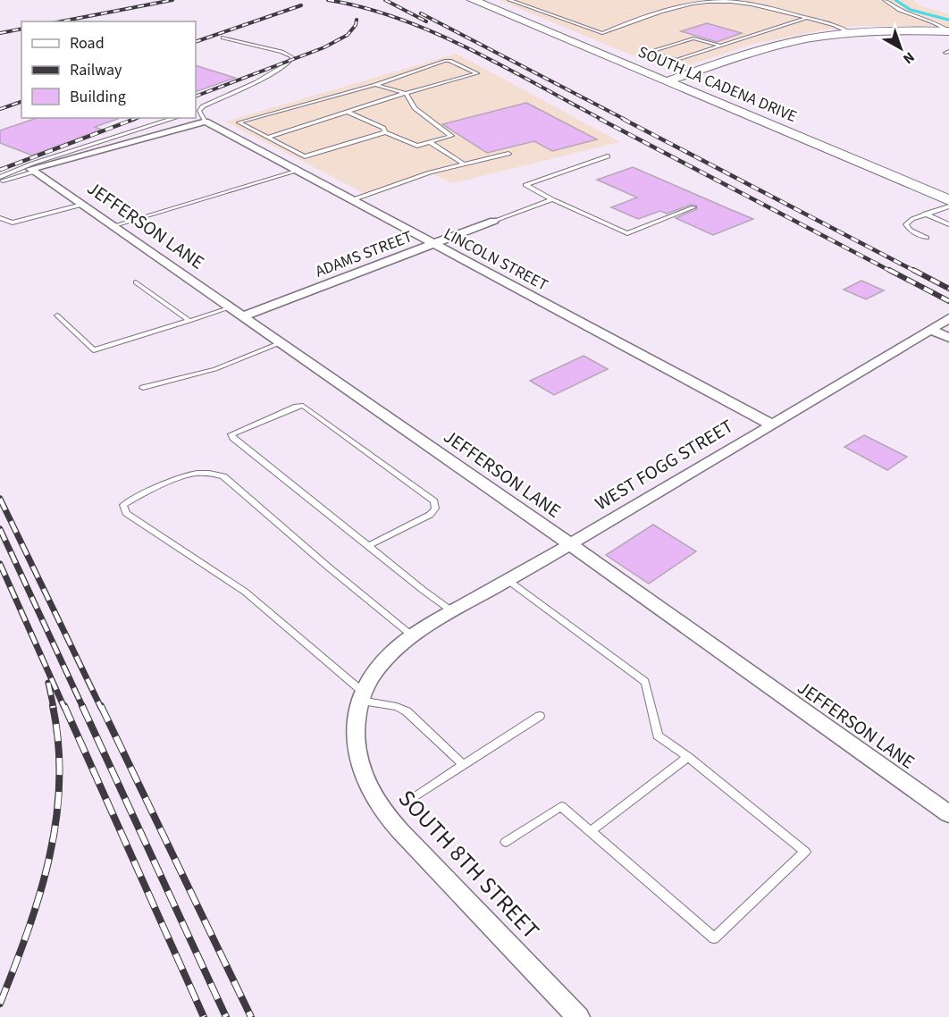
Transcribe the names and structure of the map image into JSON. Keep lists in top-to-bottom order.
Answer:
{
  "streets": {
    "main road": ["SOUTH LA CADENA DRIVE"],
    "street": [
      "JEFFERSON LANE",
      "ADAMS STREET",
      "LINCOLN STREET",
      "WEST FOGG STREET",
      "SOUTH 8TH STREET"
    ]
  },
  "crossings": [
    ["JEFFERSON LANE", "ADAMS STREET"],
    ["JEFFERSON LANE", "WEST FOGG STREET"],
    ["ADAMS STREET", "LINCOLN STREET"],
    ["LINCOLN STREET", "WEST FOGG STREET"],
    ["WEST FOGG STREET", "SOUTH 8TH STREET"]
  ],
  "legend": ["Road", "Railway", "Building"],
  "north": "bottom right"
}
